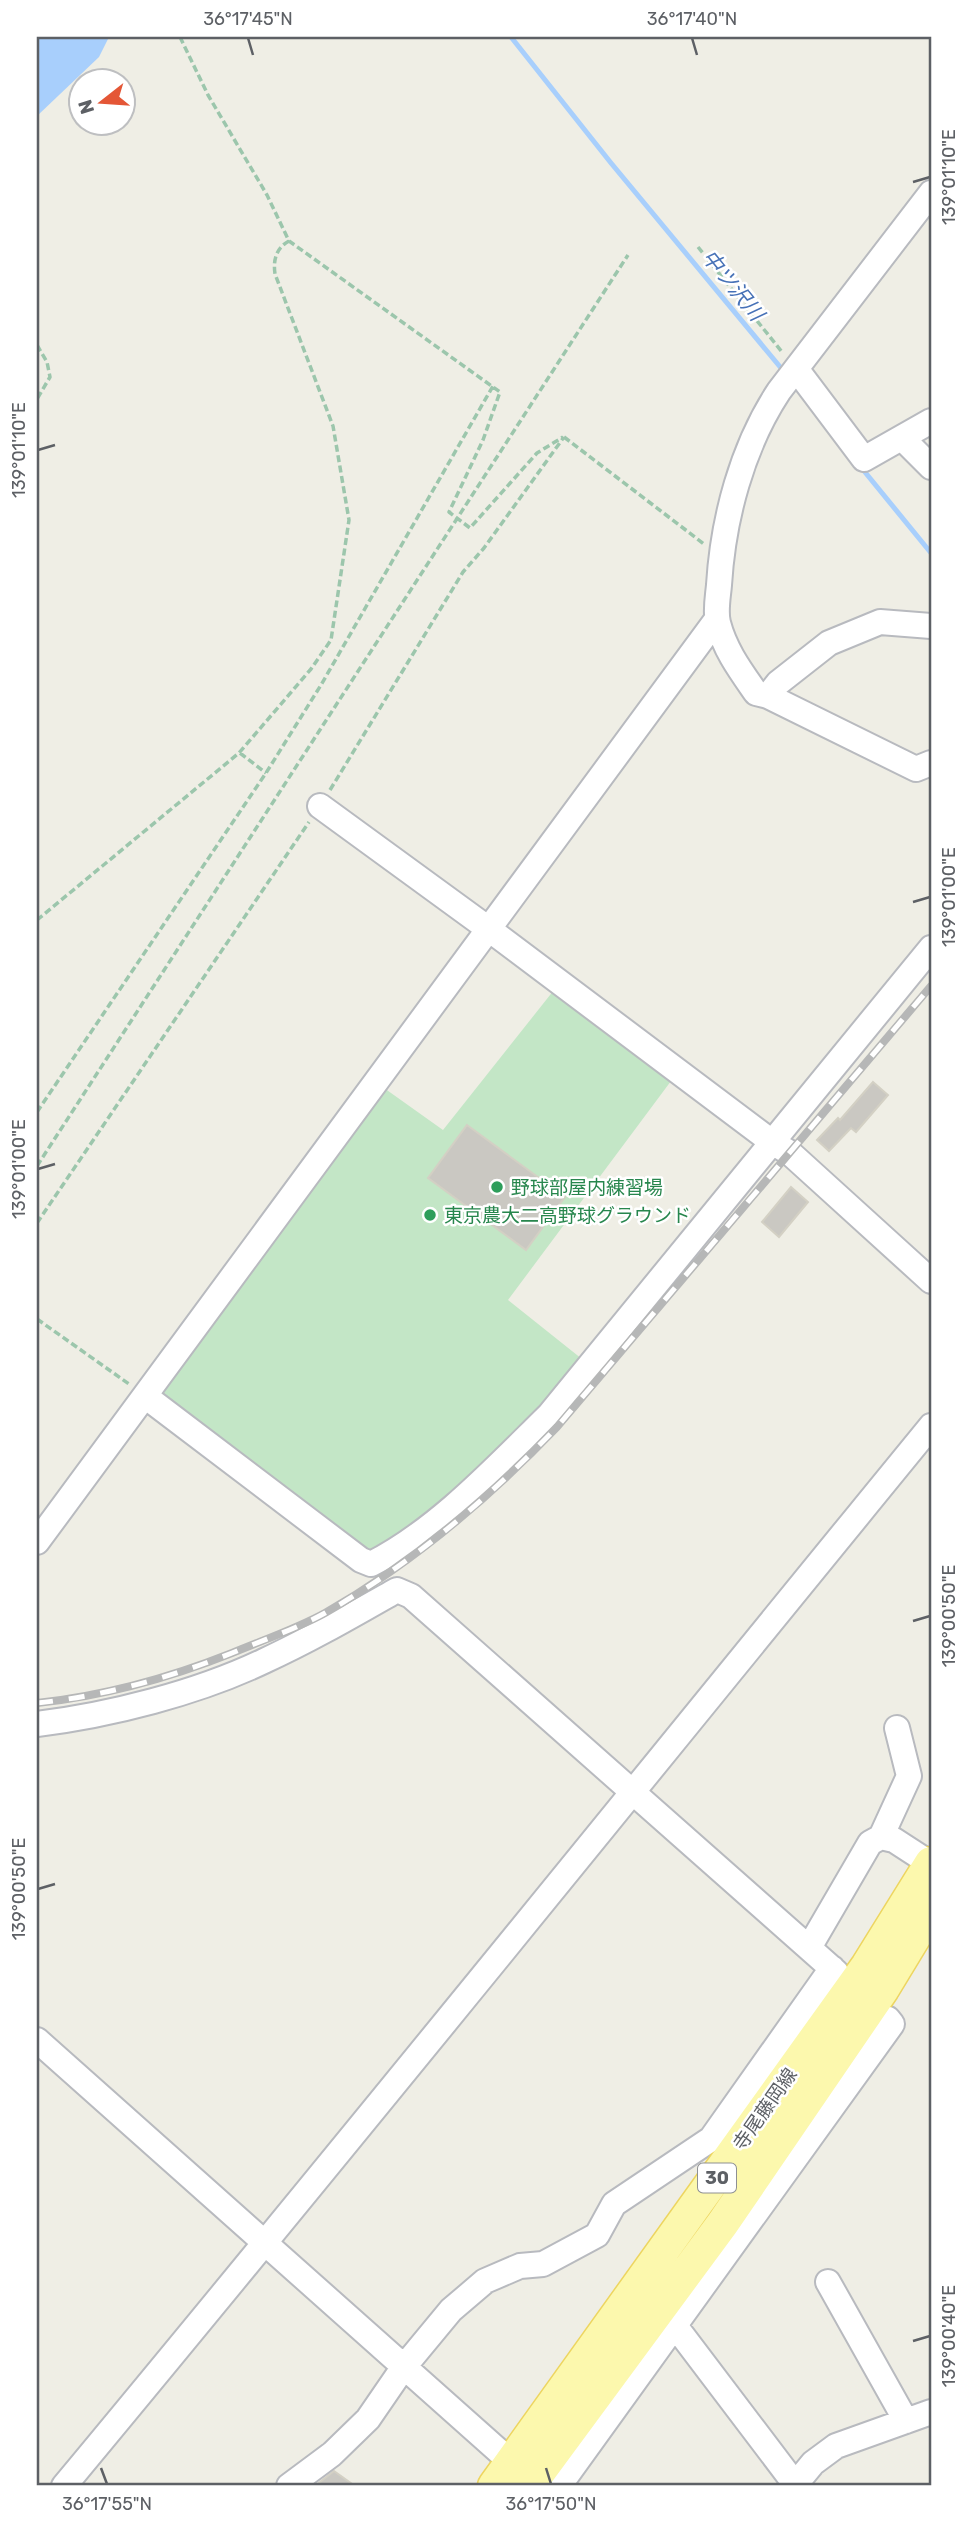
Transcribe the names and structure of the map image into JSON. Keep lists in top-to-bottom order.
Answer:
{
  "streets": {
    "main road": ["寺尾藤岡線", "30"]
  },
  "water": ["中ツ沢川"],
  "places": ["野球部屋内練習場", "東京農大二高野球グラウンド"],
  "north": "left",
  "coordinates": [
    "36°17'45\"N",
    "36°17'40\"N",
    "139°01'10\"E",
    "139°01'00\"E",
    "139°00'50\"E",
    "139°00'40\"E",
    "36°17'55\"N",
    "36°17'50\"N"
  ]
}
